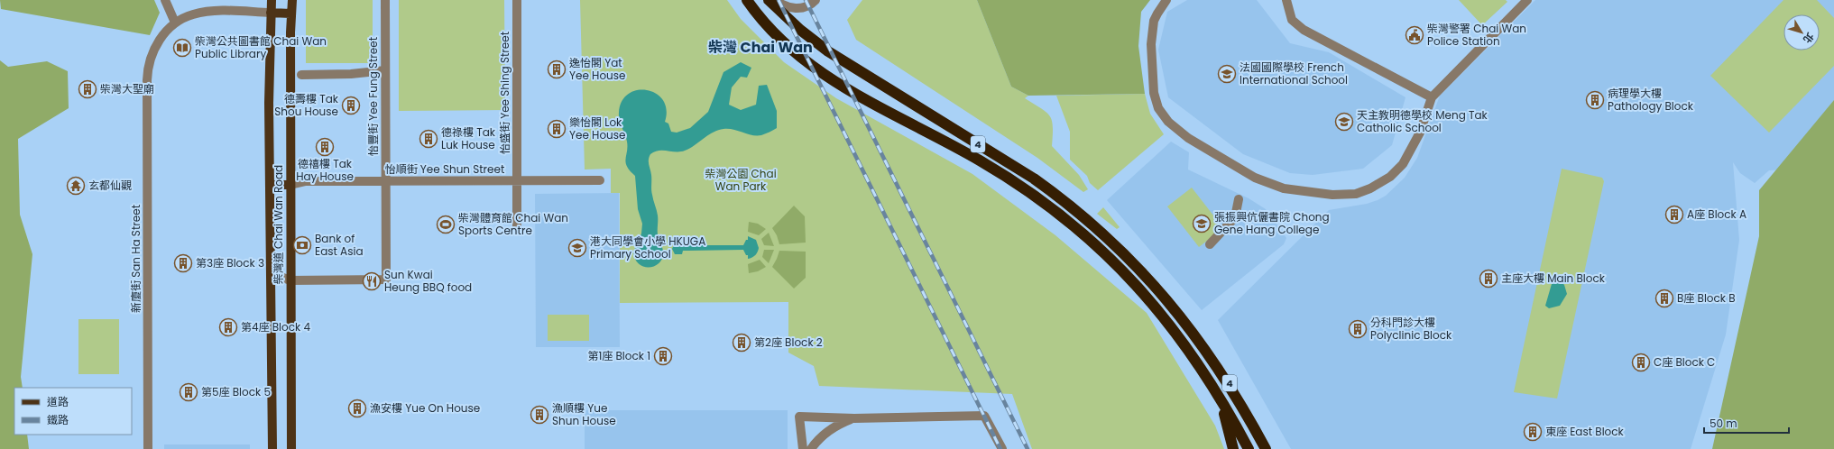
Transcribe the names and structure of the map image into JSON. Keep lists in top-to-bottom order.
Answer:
{
  "streets": {
    "highway": ["4"],
    "main road": ["柴灣道 Chai Wan Road"],
    "street": [
      "怡盛街 Yee Shing Street",
      "怡豐街 Yee Fung Street",
      "怡順街 Yee Shun Street",
      "新廈街 San Ha Street"
    ]
  },
  "crossings": [
    ["怡盛街 Yee Shing Street", "怡順街 Yee Shun Street"],
    ["怡豐街 Yee Fung Street", "怡順街 Yee Shun Street"],
    ["怡豐街 Yee Fung Street", "柴灣道 Chai Wan Road"],
    ["怡順街 Yee Shun Street", "柴灣道 Chai Wan Road"],
    ["柴灣道 Chai Wan Road", "新廈街 San Ha Street"]
  ],
  "districts": ["柴灣 Chai Wan"],
  "parks": ["柴灣公園 Chai Wan Park"],
  "places": {
    "public building": ["柴灣警署 Chai Wan Police Station"],
    "library": ["柴灣公共圖書館 Chai Wan Public Library"],
    "building": [
      "逸怡閣 Yat Yee House",
      "柴灣大聖廟",
      "病理學大樓 Pathology Block",
      "德壽樓 Tak Shou House",
      "樂怡閣 Lok Yee House",
      "德祿樓 Tak Luk House",
      "德禧樓 Tak Hay House",
      "A座 Block A",
      "第3座 Block 3",
      "主座大樓 Main Block",
      "B座 Block B",
      "第4座 Block 4",
      "分科門診大樓 Polyclinic Block",
      "第2座 Block 2",
      "第1座 Block 1",
      "C座 Block C",
      "第5座 Block 5",
      "漁安樓 Yue On House",
      "漁順樓 Yue Shun House",
      "東座 East Block"
    ],
    "school or university": [
      "法國國際學校 French International School",
      "天主教明德學校 Meng Tak Catholic School",
      "張振興伉儷書院 Chong Gene Hang College",
      "港大同學會小學 HKUGA Primary School"
    ],
    "temple": ["玄都仙觀"],
    "sports": ["柴灣體育館 Chai Wan Sports Centre"],
    "bank": ["Bank of East Asia"],
    "restaurant": ["Sun Kwai Heung BBQ food"]
  },
  "legend": ["道路", "鐵路"],
  "scale_bar": "50 m",
  "north": "bottom right"
}
